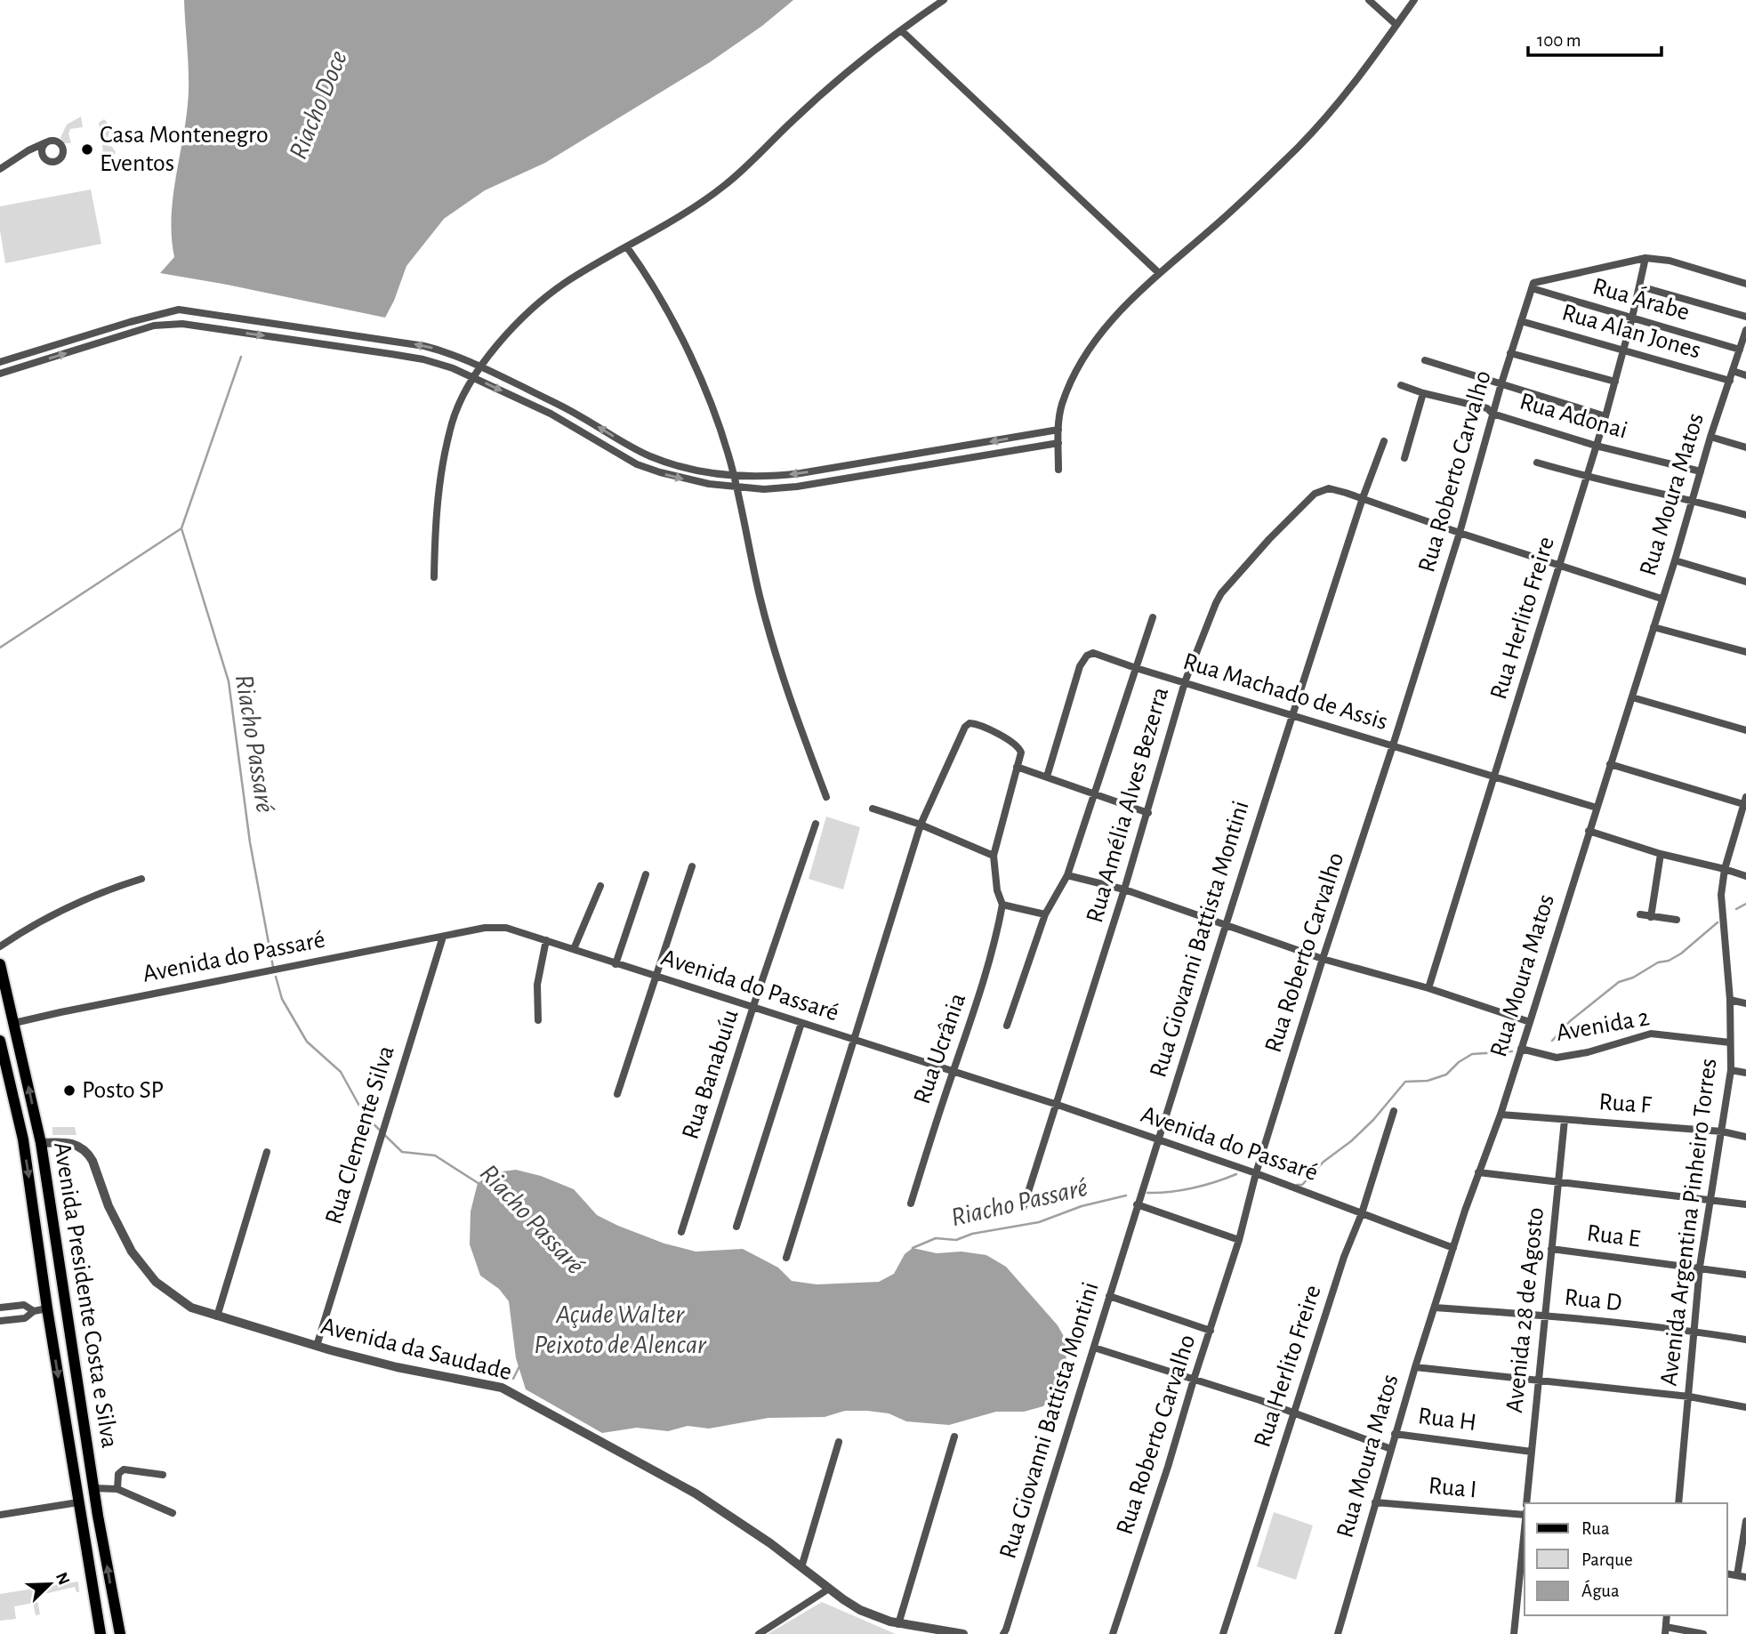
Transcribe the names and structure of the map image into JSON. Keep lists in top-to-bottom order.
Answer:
{
  "streets": {
    "main road": ["Avenida Presidente Costa e Silva"],
    "street": [
      "Rua Árabe",
      "Rua Alan Jones",
      "Rua Adonai",
      "Rua Roberto Carvalho",
      "Rua Moura Matos",
      "Rua Herlito Freire",
      "Rua Machado de Assis",
      "Rua Amélia Alves Bezerra",
      "Rua Giovanni Battista Montini",
      "Avenida do Passaré",
      "Avenida 2",
      "Rua Ucrânia",
      "Rua Banabuíu",
      "Rua F",
      "Rua Clemente Silva",
      "Avenida Argentina Pinheiro Torres",
      "Rua E",
      "Rua D",
      "Avenida 28 de Agosto",
      "Avenida da Saudade",
      "Rua H",
      "Rua I"
    ]
  },
  "crossings": [
    ["Rua Árabe", "Rua Roberto Carvalho"],
    ["Rua Árabe", "Rua Moura Matos"],
    ["Rua Árabe", "Rua Herlito Freire"],
    ["Rua Alan Jones", "Rua Roberto Carvalho"],
    ["Rua Alan Jones", "Rua Moura Matos"],
    ["Rua Alan Jones", "Rua Herlito Freire"],
    ["Rua Adonai", "Rua Roberto Carvalho"],
    ["Rua Adonai", "Rua Moura Matos"],
    ["Rua Adonai", "Rua Herlito Freire"],
    ["Rua Roberto Carvalho", "Rua Machado de Assis"],
    ["Rua Roberto Carvalho", "Avenida do Passaré"],
    ["Rua Moura Matos", "Rua Machado de Assis"],
    ["Rua Moura Matos", "Avenida do Passaré"],
    ["Rua Moura Matos", "Avenida 2"],
    ["Rua Moura Matos", "Rua F"],
    ["Rua Moura Matos", "Rua D"],
    ["Rua Moura Matos", "Rua H"],
    ["Rua Moura Matos", "Rua I"],
    ["Rua Herlito Freire", "Rua Machado de Assis"],
    ["Rua Herlito Freire", "Avenida do Passaré"],
    ["Rua Machado de Assis", "Rua Amélia Alves Bezerra"],
    ["Rua Machado de Assis", "Rua Giovanni Battista Montini"],
    ["Rua Amélia Alves Bezerra", "Rua Giovanni Battista Montini"],
    ["Rua Amélia Alves Bezerra", "Avenida do Passaré"],
    ["Rua Giovanni Battista Montini", "Avenida do Passaré"],
    ["Avenida do Passaré", "Rua Ucrânia"],
    ["Avenida do Passaré", "Rua Banabuíu"],
    ["Avenida do Passaré", "Rua Clemente Silva"],
    ["Avenida do Passaré", "Avenida Presidente Costa e Silva"],
    ["Avenida 2", "Avenida Argentina Pinheiro Torres"],
    ["Rua F", "Avenida Argentina Pinheiro Torres"],
    ["Rua F", "Avenida 28 de Agosto"],
    ["Rua Clemente Silva", "Avenida da Saudade"],
    ["Avenida Argentina Pinheiro Torres", "Rua E"],
    ["Avenida Argentina Pinheiro Torres", "Rua D"],
    ["Rua E", "Avenida 28 de Agosto"],
    ["Avenida Presidente Costa e Silva", "Avenida da Saudade"],
    ["Rua D", "Avenida 28 de Agosto"],
    ["Avenida 28 de Agosto", "Rua H"]
  ],
  "water": ["Riacho Doce", "Riacho Passaré", "Açude Walter Peixoto de Alencar"],
  "places": ["Casa Montenegro Eventos", "Posto SP"],
  "legend": ["Rua", "Parque", "Água"],
  "scale_bar": "100 m",
  "north": "top right"
}
